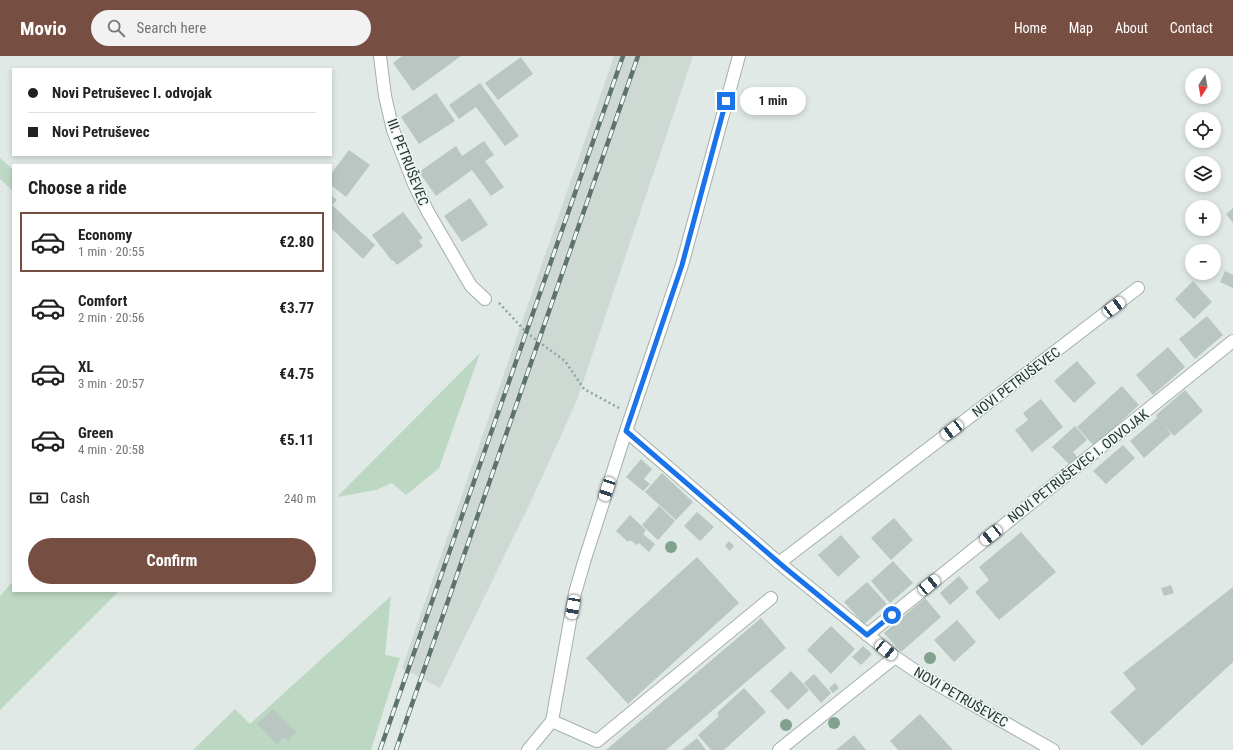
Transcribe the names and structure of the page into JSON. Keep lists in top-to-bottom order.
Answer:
{
  "streets": {
    "street": ["III. PETRUŠEVEC", "NOVI PETRUŠEVEC", "NOVI PETRUŠEVEC I. ODVOJAK"]
  },
  "crossings": [
    ["NOVI PETRUŠEVEC", "NOVI PETRUŠEVEC I. ODVOJAK"]
  ],
  "north": "bottom",
  "page": {
    "header": "Movio",
    "search": "Search here",
    "nav": [
      "Home",
      "Map",
      "About",
      "Contact"
    ],
    "map_buttons": ["+", "−"],
    "banner": ["Novi Petruševec I. odvojak", "Novi Petruševec"],
    "bubble": "1 min",
    "heading": "Choose a ride",
    "list": [
      {
        "name": "Economy",
        "note": "1 min · 20:55",
        "value": "€2.80"
      },
      {
        "name": "Comfort",
        "note": "2 min · 20:56",
        "value": "€3.77"
      },
      {
        "name": "XL",
        "note": "3 min · 20:57",
        "value": "€4.75"
      },
      {
        "name": "Green",
        "note": "4 min · 20:58",
        "value": "€5.11"
      }
    ],
    "pay": ["Cash", "240 m"],
    "buttons": "Confirm"
  }
}
